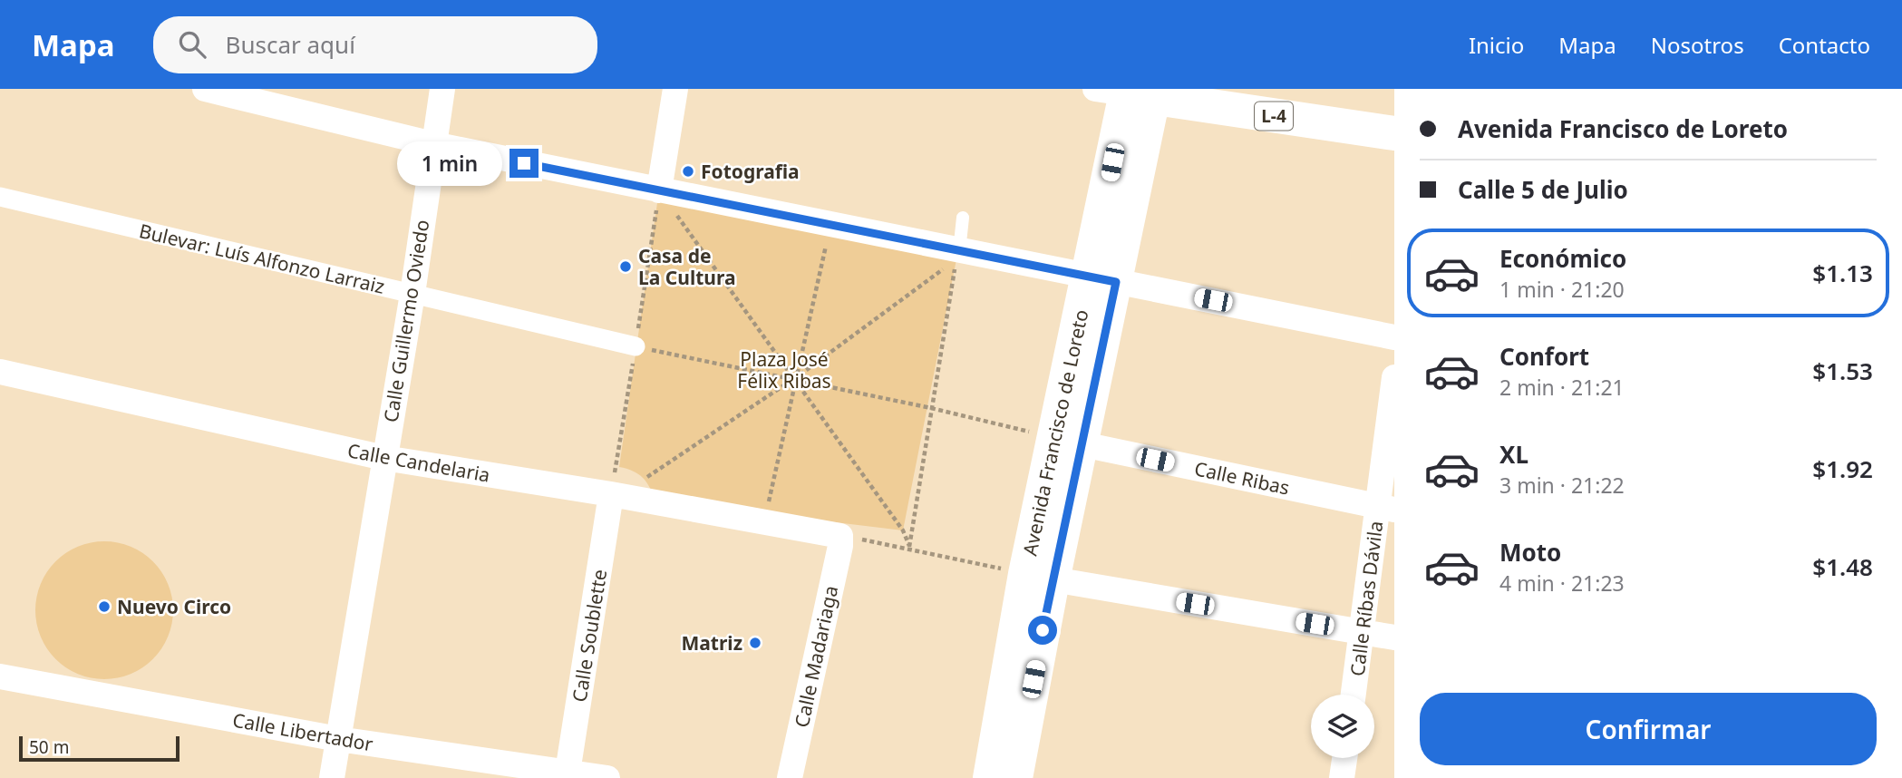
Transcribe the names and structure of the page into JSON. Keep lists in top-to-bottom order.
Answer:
{
  "streets": {
    "main road": ["L-4", "Avenida Francisco de Loreto"],
    "street": [
      "Bulevar: Luís Alfonzo Larraiz",
      "Calle Guillermo Oviedo",
      "Calle Candelaria",
      "Calle Ribas",
      "Calle Ríbas Dávila",
      "Calle Soublette",
      "Calle Madariaga",
      "Calle Libertador"
    ]
  },
  "crossings": [
    ["L-4", "Avenida Francisco de Loreto"],
    ["Bulevar: Luís Alfonzo Larraiz", "Calle Guillermo Oviedo"],
    ["Calle Guillermo Oviedo", "Calle Candelaria"],
    ["Calle Guillermo Oviedo", "Calle Libertador"],
    ["Avenida Francisco de Loreto", "Calle Ribas"],
    ["Calle Candelaria", "Calle Soublette"],
    ["Calle Candelaria", "Calle Madariaga"],
    ["Calle Ribas", "Calle Ríbas Dávila"],
    ["Calle Soublette", "Calle Libertador"]
  ],
  "parks": ["Plaza José Félix Ribas"],
  "places": [
    "Fotografia",
    "Casa de La Cultura",
    "Nuevo Circo",
    "Matriz"
  ],
  "scale_bar": "50 m",
  "page": {
    "header": "Mapa",
    "search": "Buscar aquí",
    "nav": [
      "Inicio",
      "Mapa",
      "Nosotros",
      "Contacto"
    ],
    "banner": ["Avenida Francisco de Loreto", "Calle 5 de Julio"],
    "bubble": "1 min",
    "list": [
      {
        "name": "Económico",
        "note": "1 min · 21:20",
        "value": "$1.13"
      },
      {
        "name": "Confort",
        "note": "2 min · 21:21",
        "value": "$1.53"
      },
      {
        "name": "XL",
        "note": "3 min · 21:22",
        "value": "$1.92"
      },
      {
        "name": "Moto",
        "note": "4 min · 21:23",
        "value": "$1.48"
      }
    ],
    "buttons": "Confirmar",
    "scale": "50 m"
  }
}
